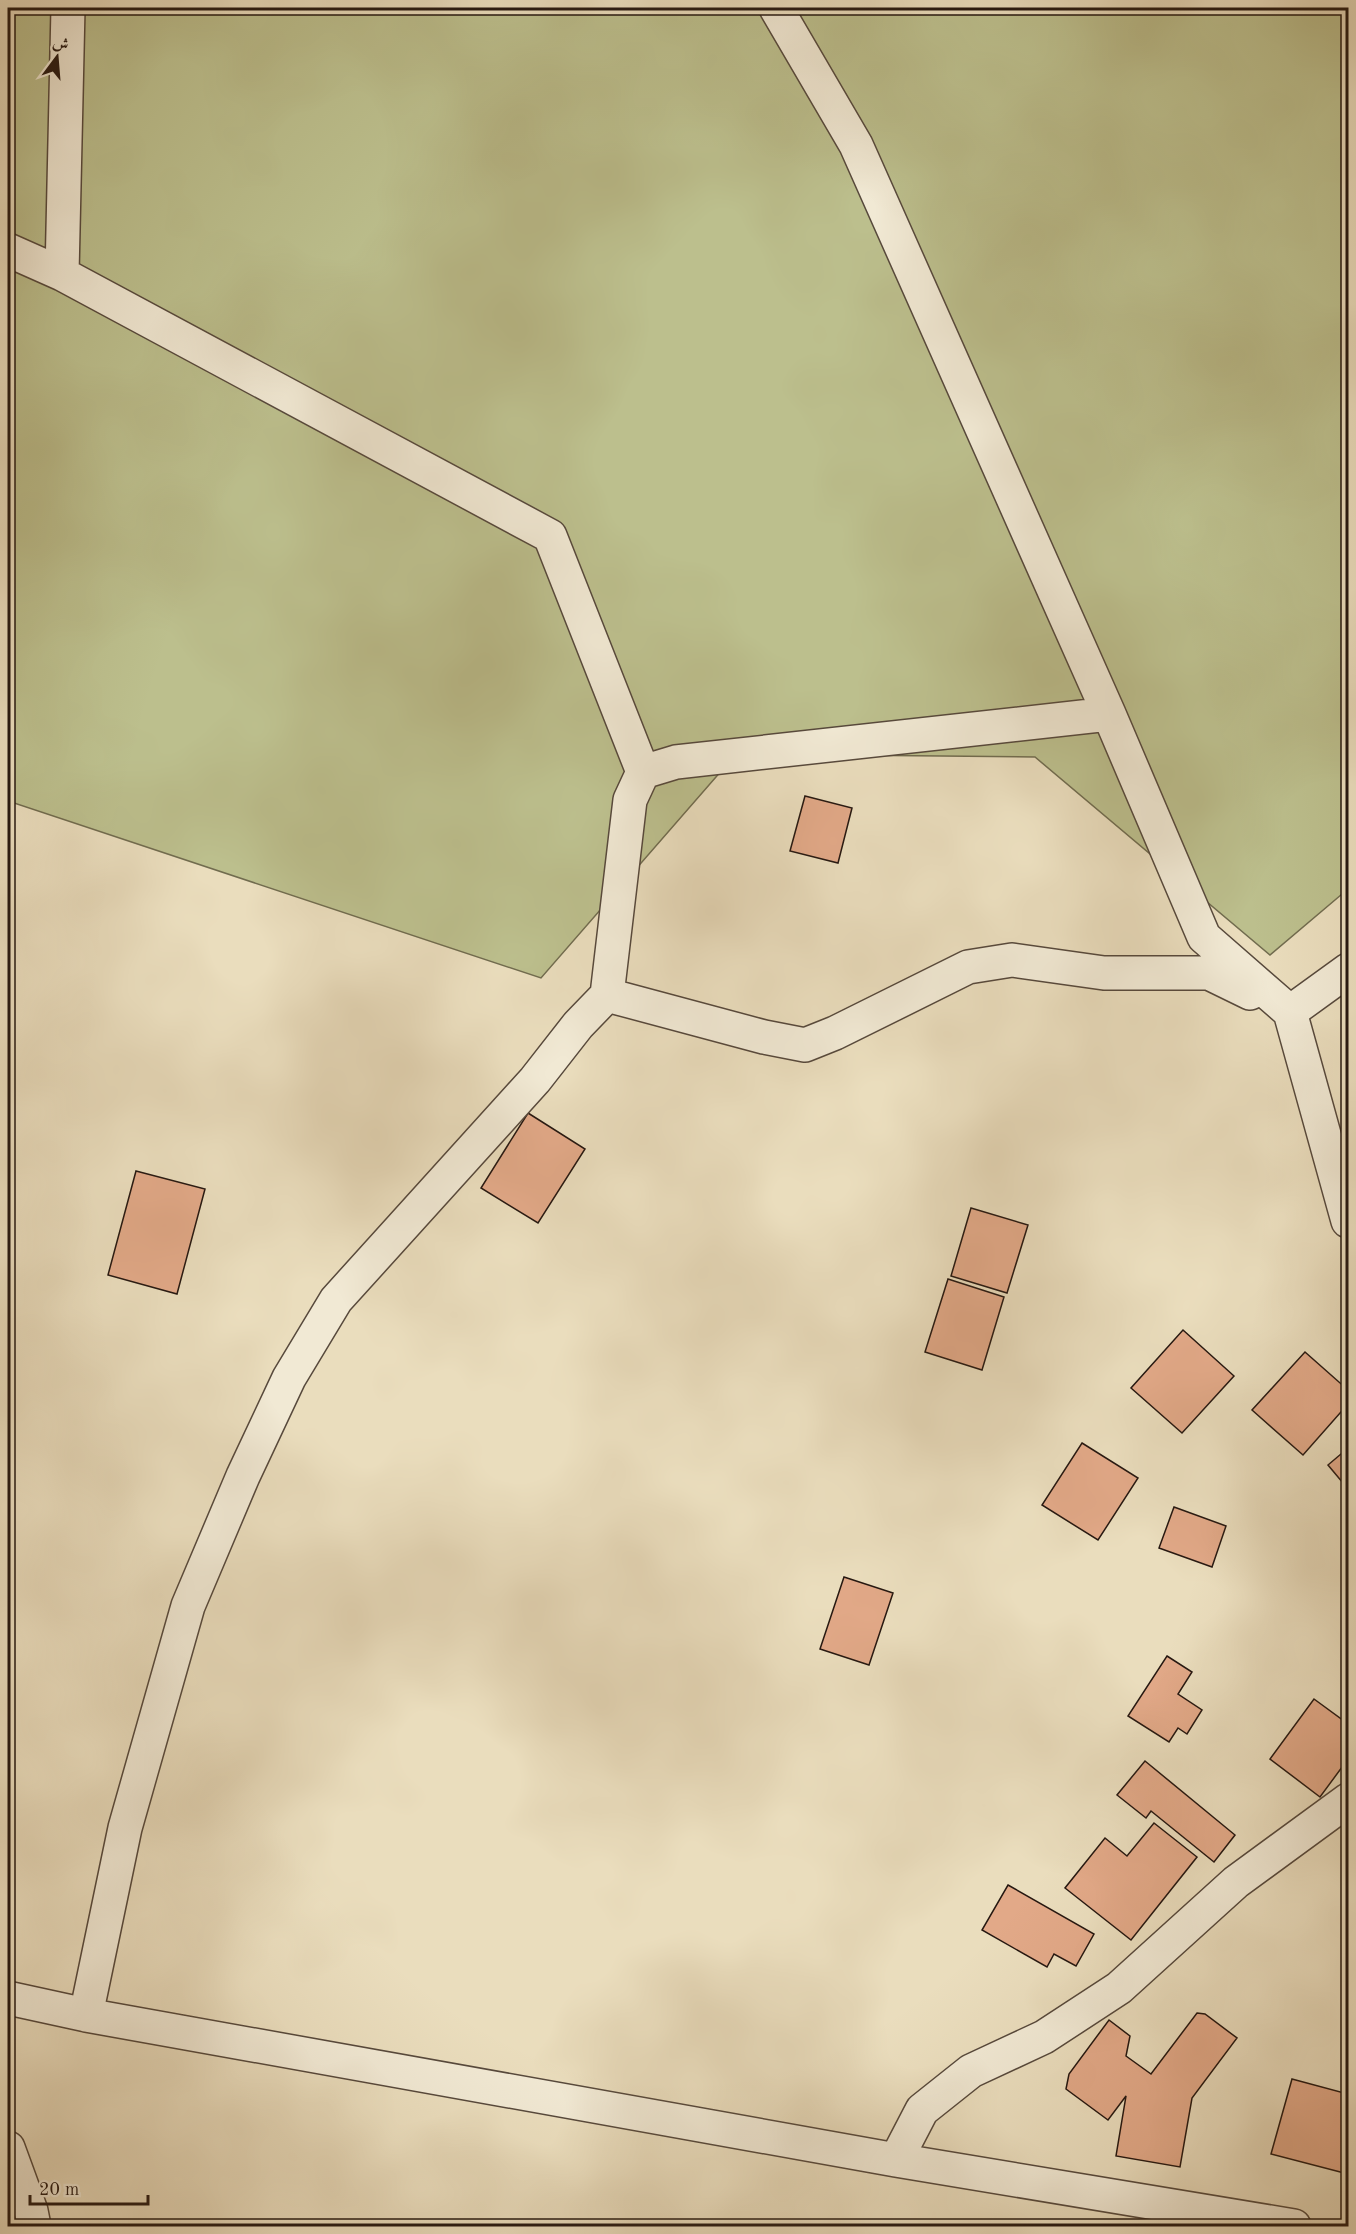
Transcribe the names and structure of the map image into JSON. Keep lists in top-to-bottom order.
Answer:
{
  "scale_bar": "20 m",
  "north": "top"
}
